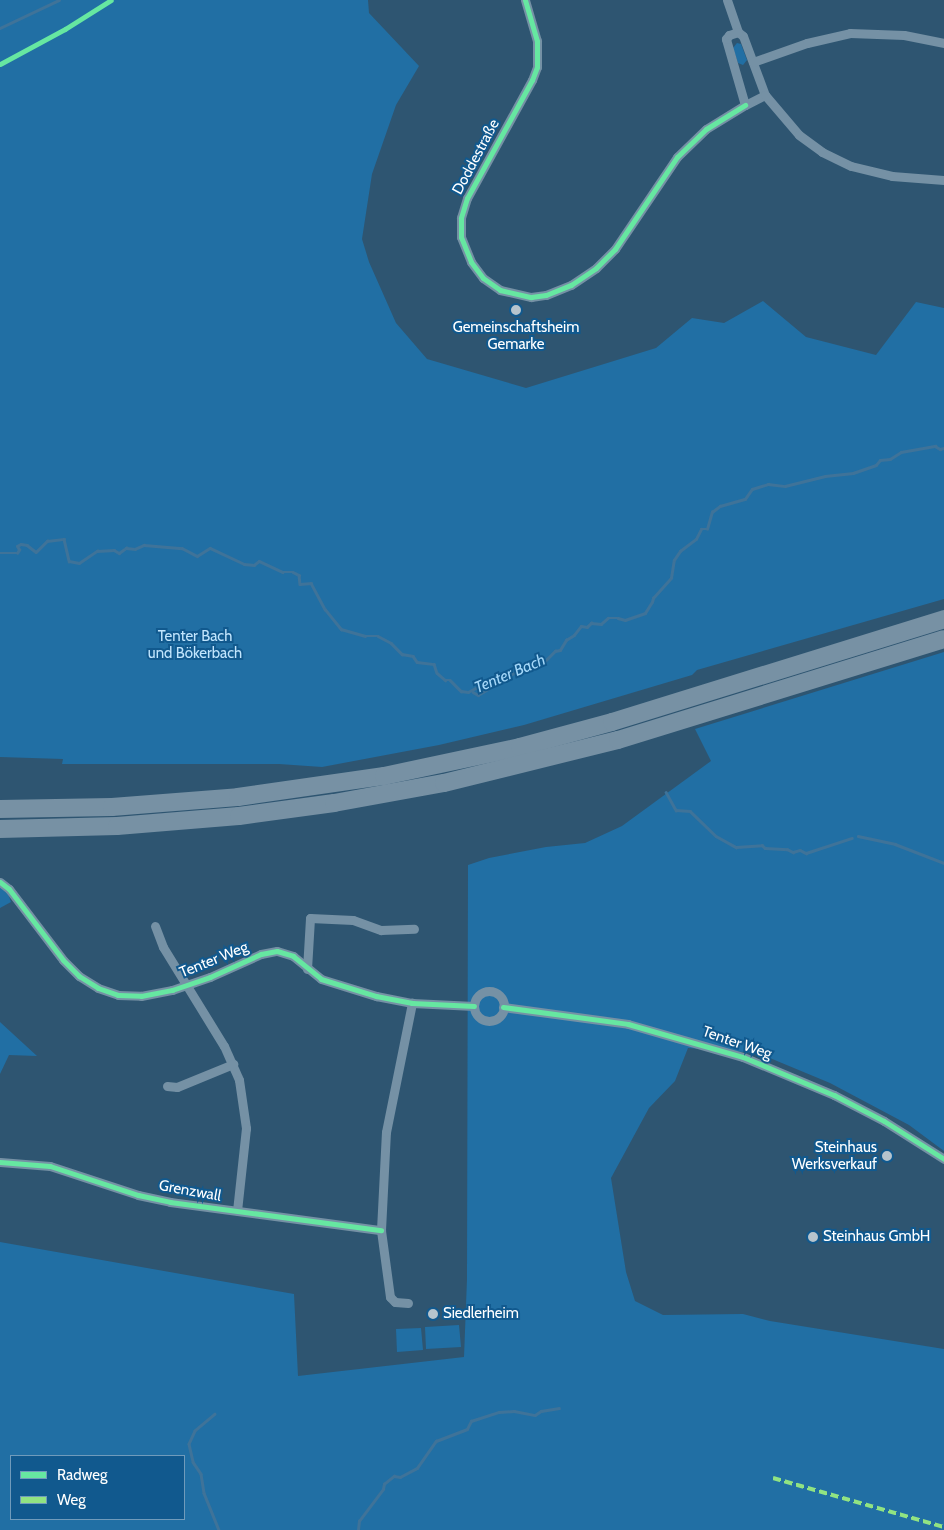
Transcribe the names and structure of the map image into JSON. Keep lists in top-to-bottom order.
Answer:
{
  "streets": {
    "street": ["Doddestraße", "Tenter Weg", "Grenzwall"]
  },
  "crossings": [
    ["Tenter Weg", "Grenzwall"]
  ],
  "water": ["Tenter Bach"],
  "parks": ["Tenter Bach und Bökerbach"],
  "places": [
    "Gemeinschaftsheim Gemarke",
    "Steinhaus Werksverkauf",
    "Steinhaus GmbH",
    "Siedlerheim"
  ],
  "legend": ["Radweg", "Weg"]
}
